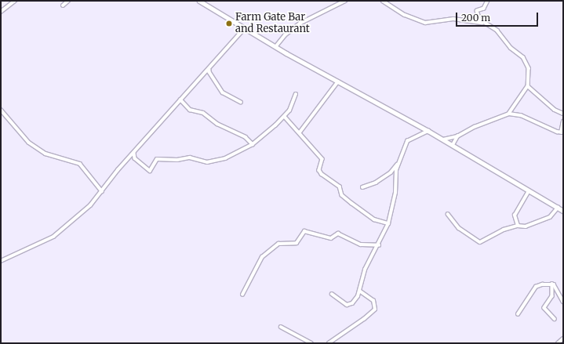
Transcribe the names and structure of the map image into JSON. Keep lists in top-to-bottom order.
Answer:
{
  "places": ["Farm Gate Bar and Restaurant"],
  "scale_bar": "200 m"
}
